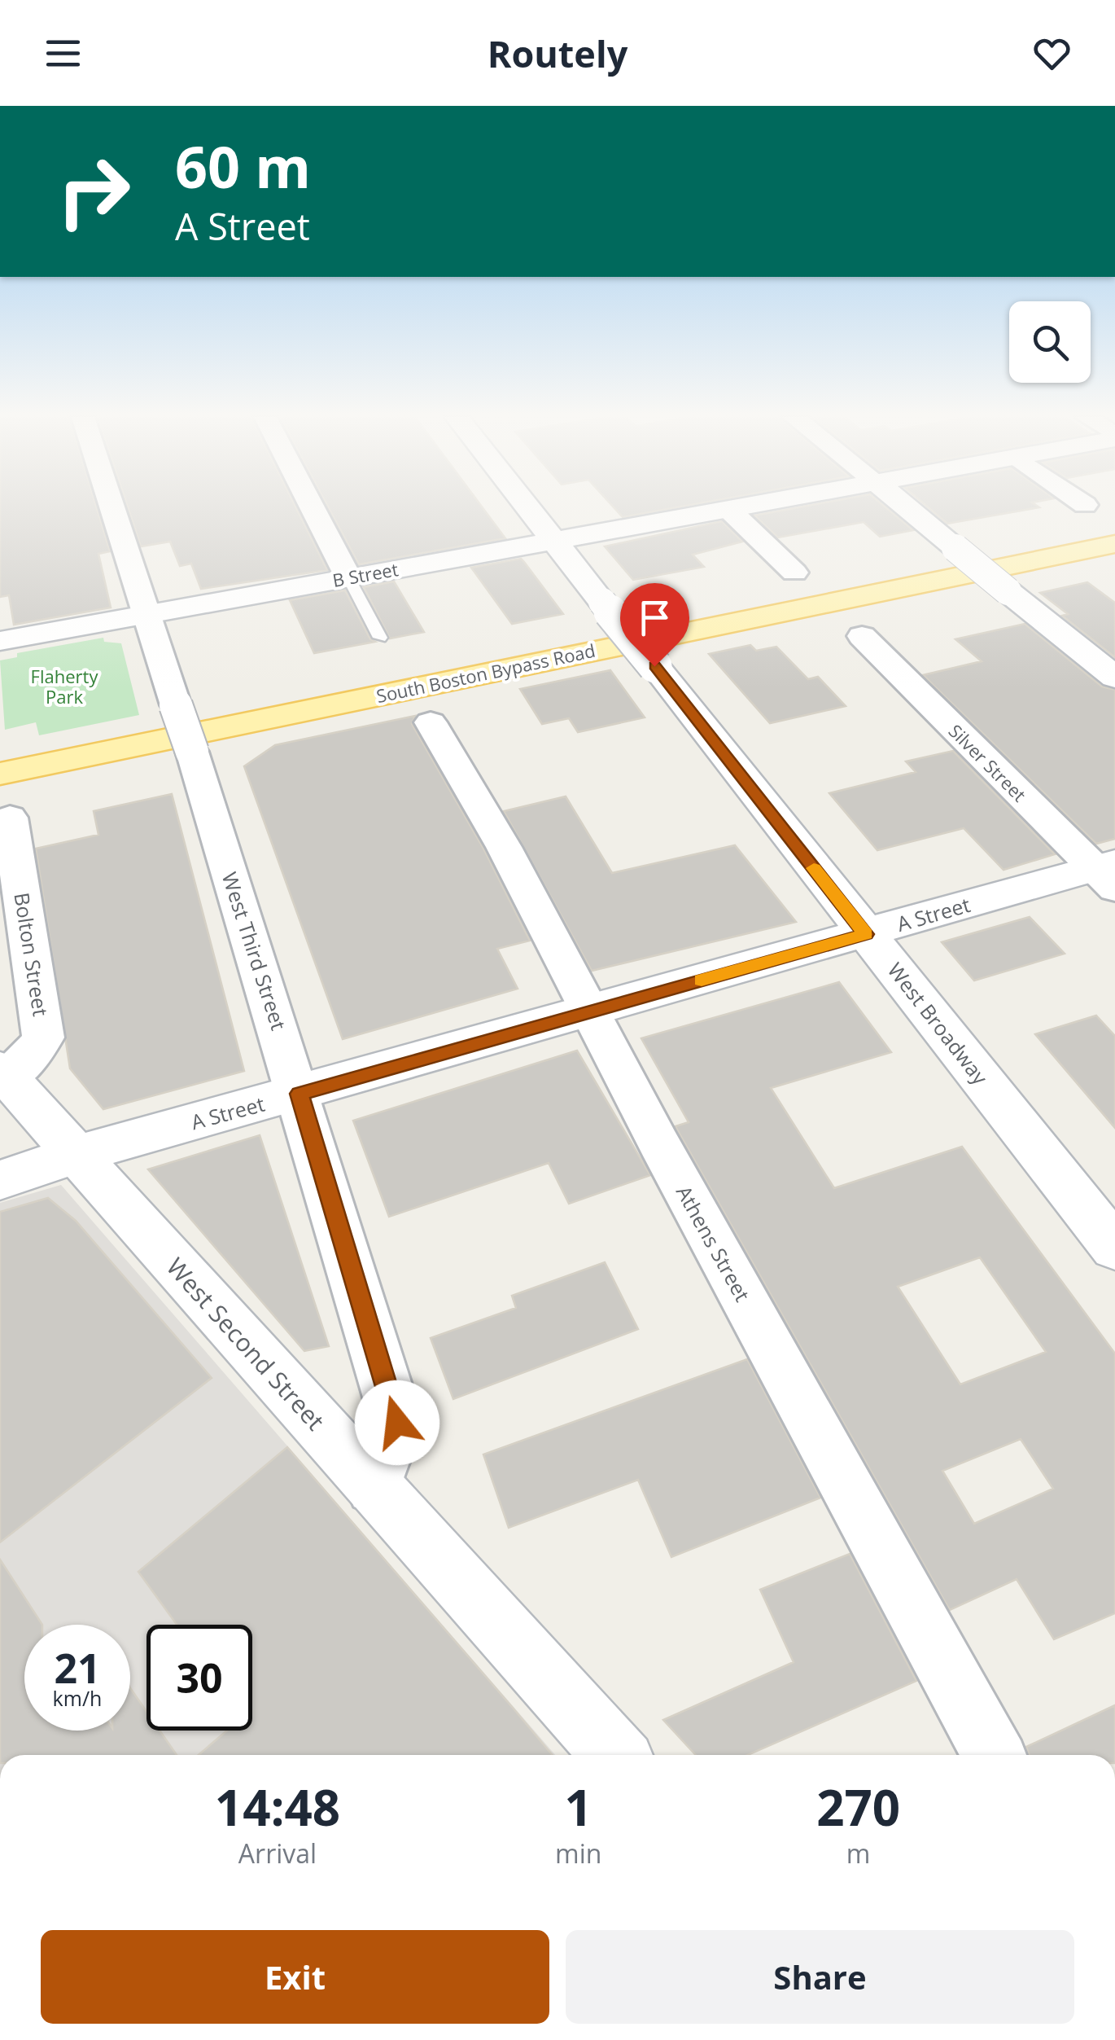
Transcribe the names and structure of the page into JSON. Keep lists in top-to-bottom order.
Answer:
{
  "streets": {
    "main road": [
      "B Street",
      "South Boston Bypass Road",
      "A Street",
      "West Broadway",
      "West Second Street"
    ],
    "street": [
      "Silver Street",
      "West Third Street",
      "Bolton Street",
      "Athens Street"
    ]
  },
  "crossings": [
    ["B Street", "West Third Street"],
    ["B Street", "West Broadway"],
    ["Silver Street", "A Street"],
    ["A Street", "West Third Street"],
    ["A Street", "West Broadway"],
    ["A Street", "Athens Street"],
    ["A Street", "West Second Street"],
    ["West Third Street", "West Second Street"],
    ["Bolton Street", "West Second Street"]
  ],
  "parks": ["Flaherty Park"],
  "page": {
    "header": "Routely",
    "turn": ["60 m", "A Street"],
    "speed": "21 km/h",
    "limit": "30",
    "eta": [
      "14:48",
      "Arrival",
      "1",
      "min",
      "270",
      "m"
    ],
    "buttons": ["Exit", "Share"]
  }
}
